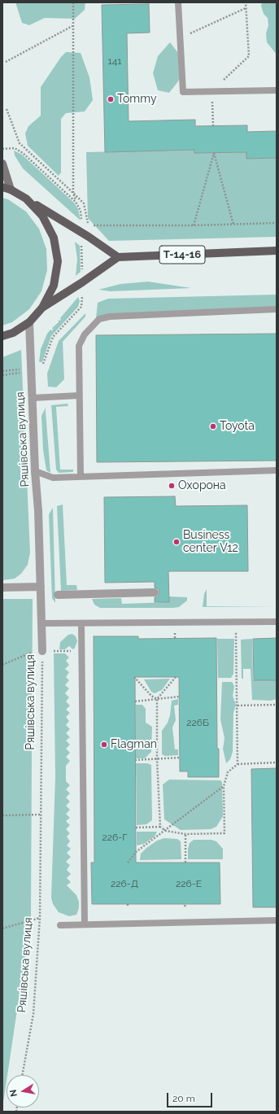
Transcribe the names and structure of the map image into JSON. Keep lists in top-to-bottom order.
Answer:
{
  "streets": {
    "main road": ["Т-14-16"],
    "street": ["Ряшівська вулиця"]
  },
  "places": [
    "Tommy",
    "Toyota",
    "Охорона",
    "Business center V12",
    "Flagman"
  ],
  "house_numbers": [
    "141",
    "226Б",
    "226-Г",
    "226-Д",
    "226-Е"
  ],
  "scale_bar": "20 m",
  "north": "left"
}
